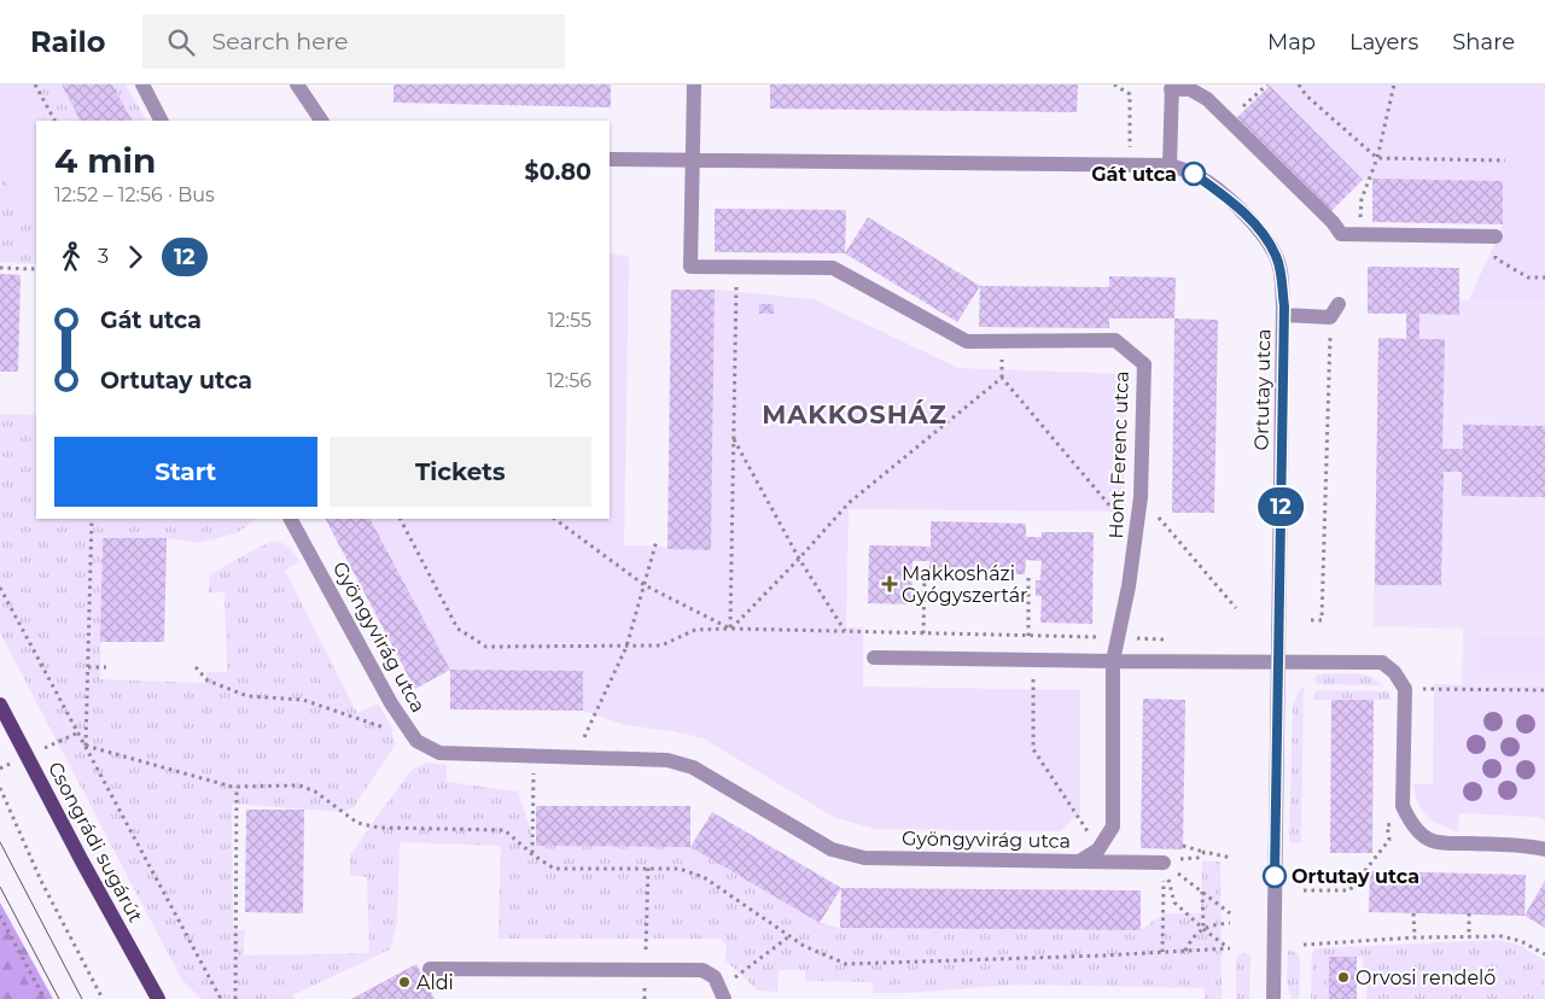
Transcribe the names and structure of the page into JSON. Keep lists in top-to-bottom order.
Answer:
{
  "streets": {
    "main road": ["Csongrádi sugárút"],
    "street": ["Ortutay utca", "Hont Ferenc utca", "Gyöngyvirág utca"]
  },
  "crossings": [
    ["Hont Ferenc utca", "Gyöngyvirág utca"]
  ],
  "districts": ["MAKKOSHÁZ"],
  "places": {
    "other": [
      "Gát utca",
      "Ortutay utca",
      "Orvosi rendelő",
      "Aldi"
    ],
    "health": ["Makkosházi Gyógyszertár"]
  },
  "lines": ["bus line 12"],
  "page": {
    "header": "Railo",
    "search": "Search here",
    "nav": ["Map", "Layers", "Share"],
    "on_map": "12",
    "heading": ["4 min", "12:52 – 12:56 · Bus", "$0.80"],
    "legs": ["3", "12"],
    "list": [
      {
        "name": "Gát utca",
        "value": "12:55"
      },
      {
        "name": "Ortutay utca",
        "value": "12:56"
      }
    ],
    "buttons": ["Start", "Tickets"]
  }
}
